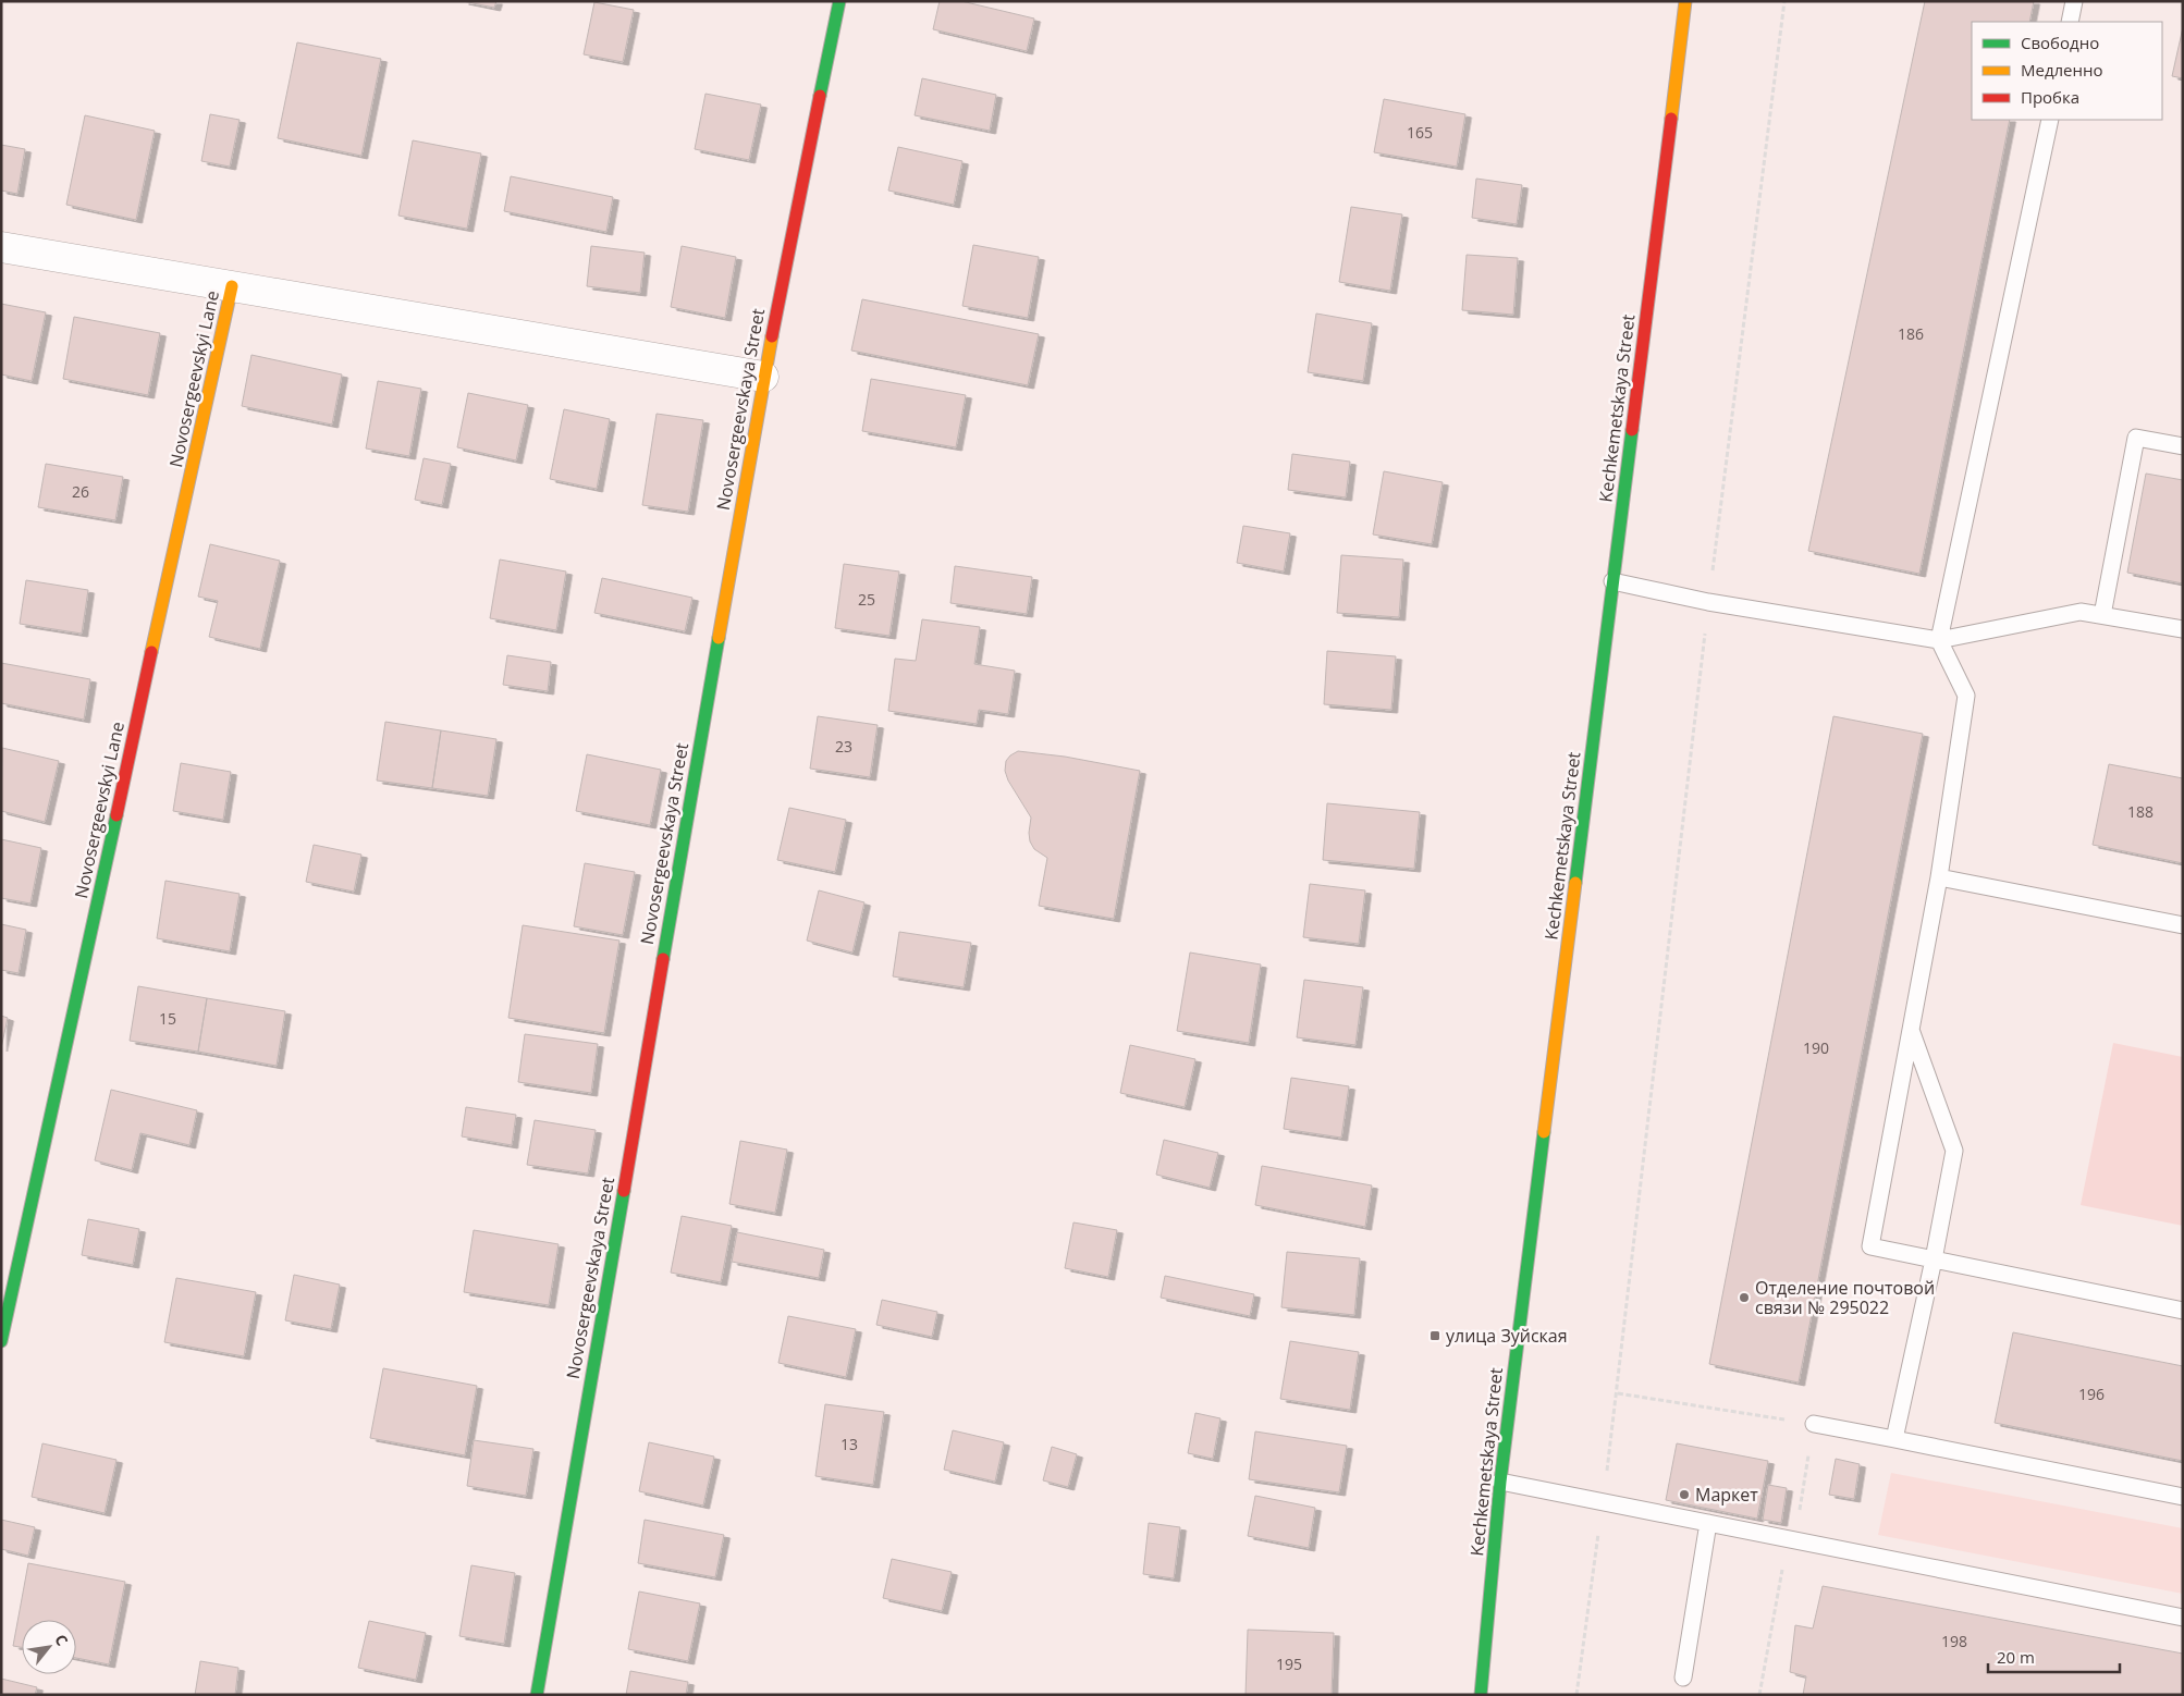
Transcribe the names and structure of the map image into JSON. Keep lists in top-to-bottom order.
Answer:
{
  "streets": {
    "street": ["Novosergeevskyi Lane", "Kechkemetskaya Street", "Novosergeevskaya Street"]
  },
  "places": {
    "other": ["Отделение почтовой связи № 295022", "Маркет"],
    "transit": ["улица Зуйская"]
  },
  "house_numbers": [
    "165",
    "186",
    "26",
    "25",
    "23",
    "188",
    "15",
    "190",
    "196",
    "13",
    "198",
    "195"
  ],
  "legend": ["Свободно", "Медленно", "Пробка"],
  "scale_bar": "20 m",
  "north": "top right"
}
